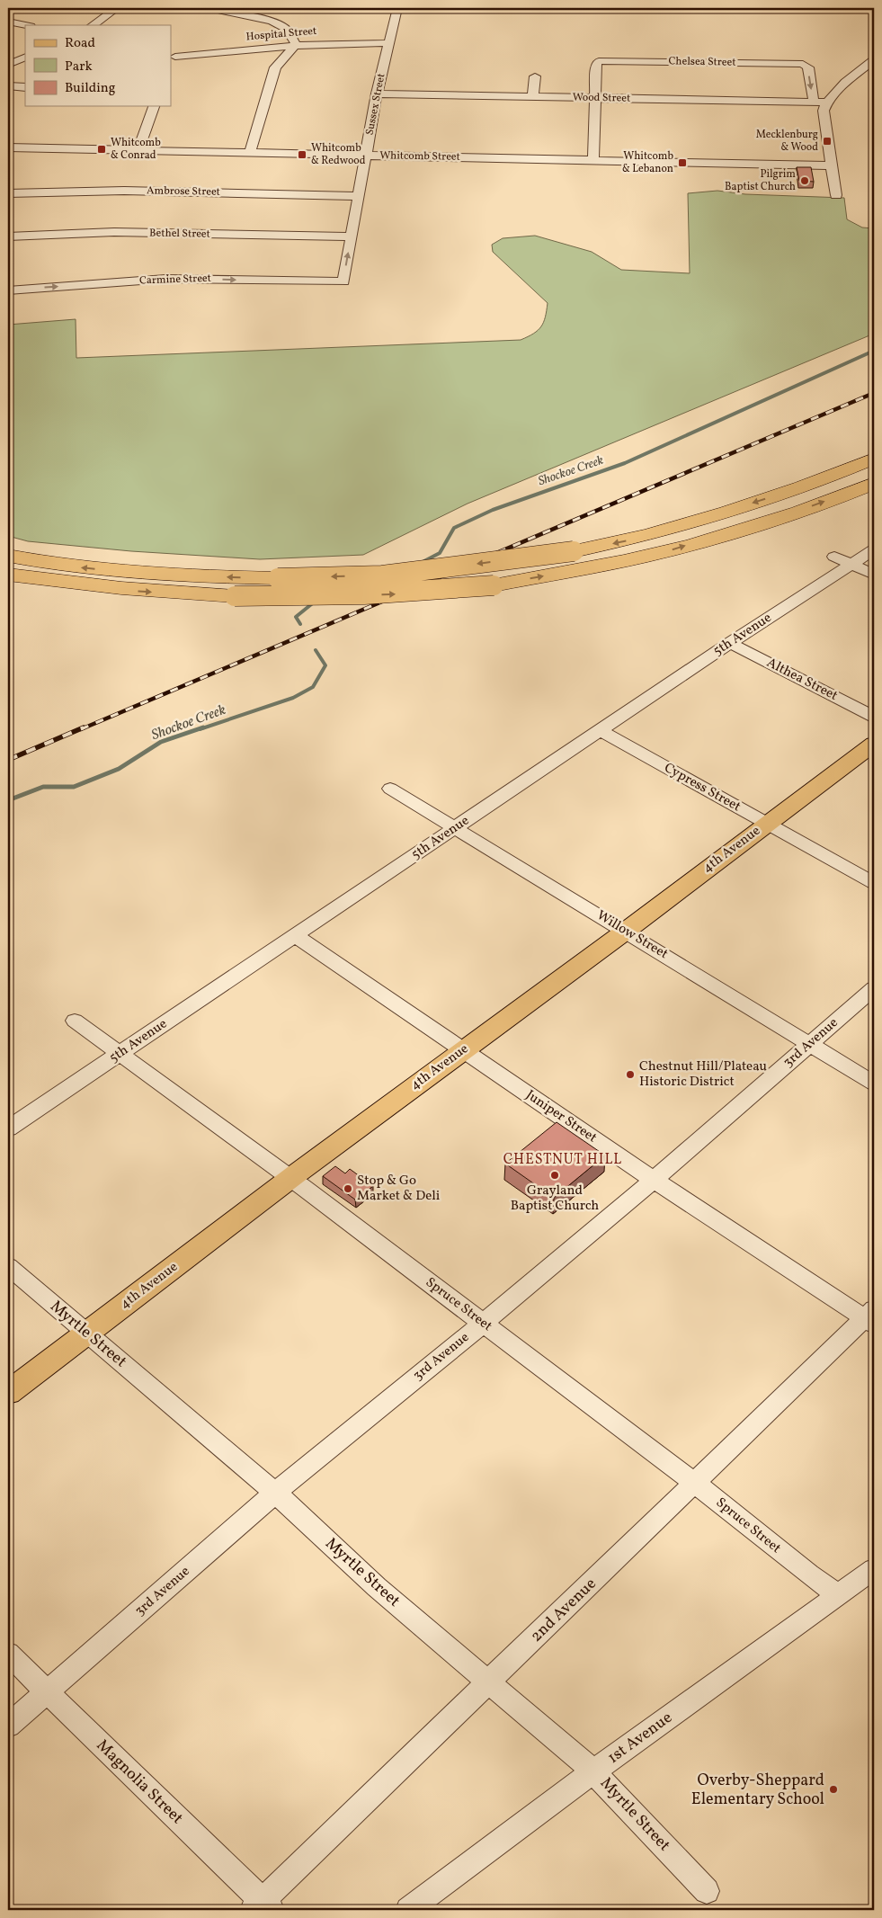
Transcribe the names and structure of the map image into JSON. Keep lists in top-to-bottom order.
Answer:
{
  "streets": {
    "main road": ["4th Avenue"],
    "street": [
      "Hospital Street",
      "Chelsea Street",
      "Wood Street",
      "Sussex Street",
      "Whitcomb Street",
      "Ambrose Street",
      "Bethel Street",
      "Carmine Street",
      "5th Avenue",
      "Althea Street",
      "Cypress Street",
      "Willow Street",
      "3rd Avenue",
      "Juniper Street",
      "Spruce Street",
      "Myrtle Street",
      "2nd Avenue",
      "1st Avenue",
      "Magnolia Street"
    ]
  },
  "crossings": [
    ["Hospital Street", "Sussex Street"],
    ["Chelsea Street", "Wood Street"],
    ["Wood Street", "Sussex Street"],
    ["Sussex Street", "Whitcomb Street"],
    ["Sussex Street", "Ambrose Street"],
    ["Sussex Street", "Bethel Street"],
    ["Sussex Street", "Carmine Street"],
    ["5th Avenue", "Althea Street"],
    ["5th Avenue", "Cypress Street"],
    ["5th Avenue", "Willow Street"],
    ["5th Avenue", "Juniper Street"],
    ["5th Avenue", "Spruce Street"],
    ["Cypress Street", "4th Avenue"],
    ["4th Avenue", "Willow Street"],
    ["4th Avenue", "Juniper Street"],
    ["4th Avenue", "Spruce Street"],
    ["4th Avenue", "Myrtle Street"],
    ["Willow Street", "3rd Avenue"],
    ["3rd Avenue", "Juniper Street"],
    ["3rd Avenue", "Spruce Street"],
    ["3rd Avenue", "Myrtle Street"],
    ["3rd Avenue", "Magnolia Street"],
    ["Juniper Street", "2nd Avenue"],
    ["Spruce Street", "2nd Avenue"],
    ["Spruce Street", "1st Avenue"],
    ["Myrtle Street", "2nd Avenue"],
    ["Myrtle Street", "1st Avenue"],
    ["2nd Avenue", "Magnolia Street"]
  ],
  "one_way": ["Carmine Street"],
  "districts": ["CHESTNUT HILL"],
  "water": ["Shockoe Creek"],
  "places": {
    "transit": [
      "Mecklenburg & Wood",
      "Whitcomb & Conrad",
      "Whitcomb & Redwood",
      "Whitcomb & Lebanon"
    ],
    "other": [
      "Pilgrim Baptist Church",
      "Chestnut Hill/Plateau Historic District",
      "Grayland Baptist Church",
      "Stop & Go Market & Deli",
      "Overby-Sheppard Elementary School"
    ]
  },
  "legend": ["Road", "Park", "Building"]
}
